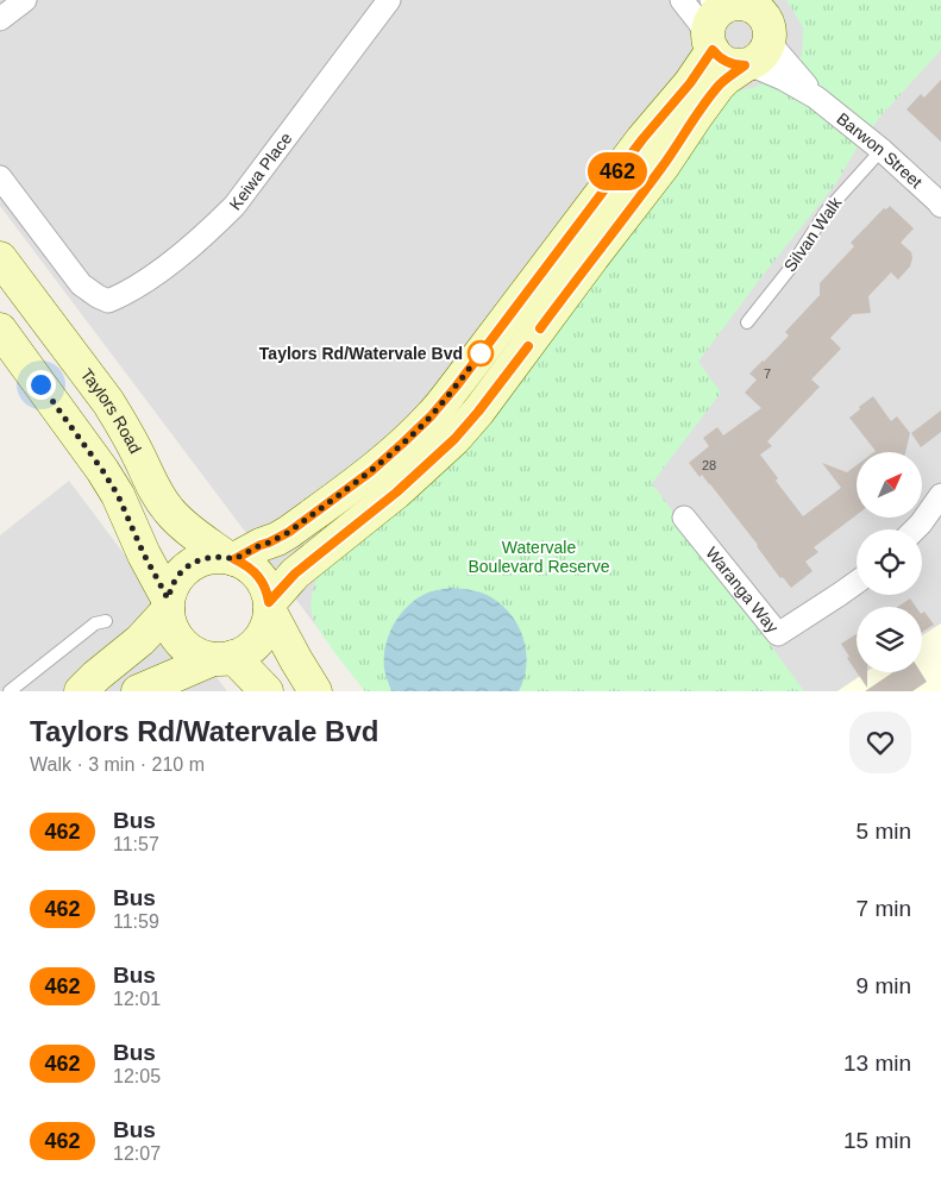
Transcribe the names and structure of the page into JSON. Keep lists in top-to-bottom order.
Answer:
{
  "streets": {
    "street": [
      "Barwon Street",
      "Keiwa Place",
      "Taylors Road",
      "Waranga Way"
    ],
    "lane": ["Silvan Walk"]
  },
  "crossings": [
    ["Barwon Street", "Silvan Walk"]
  ],
  "parks": ["Watervale Boulevard Reserve"],
  "places": ["Taylors Rd/Watervale Bvd"],
  "lines": ["bus line 462"],
  "house_numbers": ["7", "28"],
  "north": "top right",
  "page": {
    "on_map": "462",
    "heading": ["Taylors Rd/Watervale Bvd", "Walk · 3 min · 210 m"],
    "list": [
      {
        "mark": "462",
        "name": "Bus",
        "note": "11:57",
        "value": "5 min"
      },
      {
        "mark": "462",
        "name": "Bus",
        "note": "11:59",
        "value": "7 min"
      },
      {
        "mark": "462",
        "name": "Bus",
        "note": "12:01",
        "value": "9 min"
      },
      {
        "mark": "462",
        "name": "Bus",
        "note": "12:05",
        "value": "13 min"
      },
      {
        "mark": "462",
        "name": "Bus",
        "note": "12:07",
        "value": "15 min"
      }
    ]
  }
}
